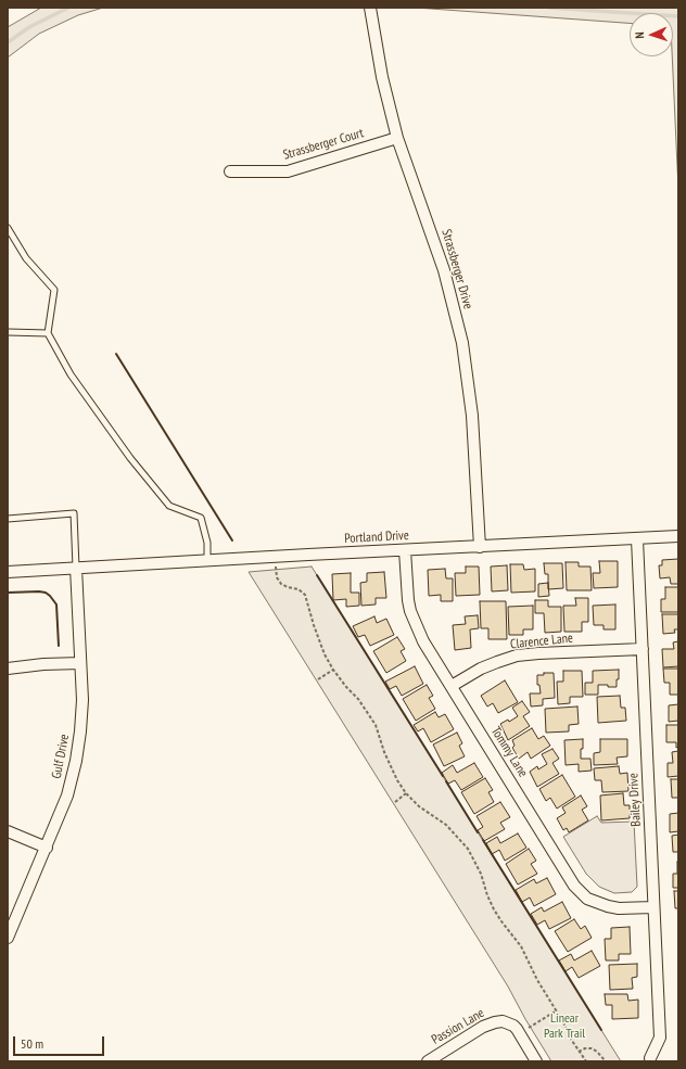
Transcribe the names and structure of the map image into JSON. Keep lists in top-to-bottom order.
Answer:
{
  "streets": {
    "street": [
      "Strassberger Court",
      "Strassberger Drive",
      "Portland Drive",
      "Clarence Lane",
      "Tommy Lane",
      "Gulf Drive",
      "Bailey Drive",
      "Passion Lane"
    ]
  },
  "crossings": [
    ["Strassberger Court", "Strassberger Drive"],
    ["Strassberger Drive", "Portland Drive"],
    ["Portland Drive", "Tommy Lane"],
    ["Portland Drive", "Gulf Drive"],
    ["Portland Drive", "Bailey Drive"],
    ["Clarence Lane", "Tommy Lane"],
    ["Clarence Lane", "Bailey Drive"],
    ["Tommy Lane", "Bailey Drive"]
  ],
  "parks": ["Linear Park Trail"],
  "scale_bar": "50 m",
  "north": "left"
}
